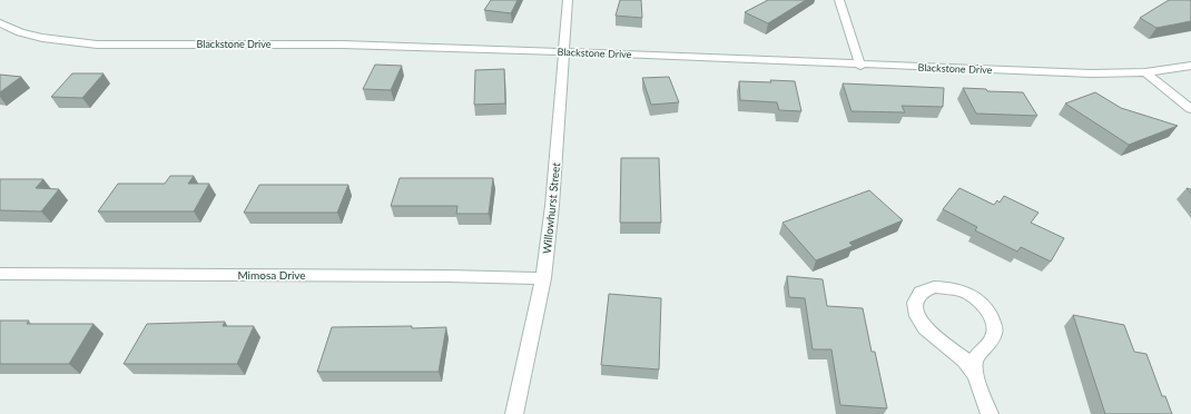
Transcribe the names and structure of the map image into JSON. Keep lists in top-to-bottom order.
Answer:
{
  "streets": {
    "street": ["Blackstone Drive", "Willowhurst Street", "Mimosa Drive"]
  },
  "crossings": [
    ["Blackstone Drive", "Willowhurst Street"],
    ["Willowhurst Street", "Mimosa Drive"]
  ]
}
